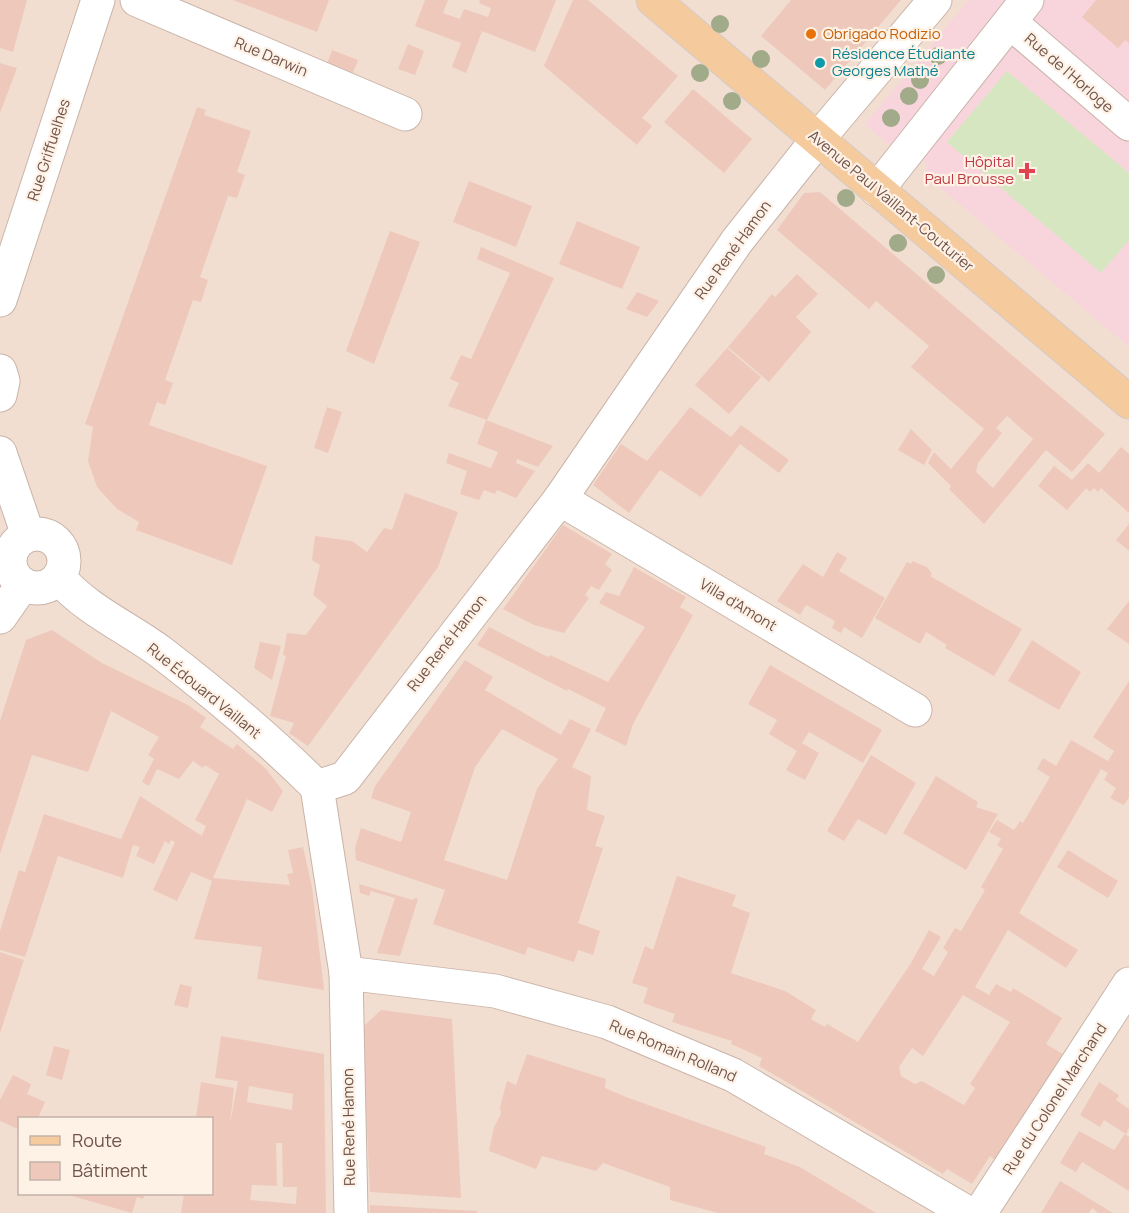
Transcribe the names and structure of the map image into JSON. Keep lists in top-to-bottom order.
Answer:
{
  "streets": {
    "main road": ["Avenue Paul Vaillant-Couturier"],
    "street": [
      "Rue Darwin",
      "Rue de l'Horloge",
      "Rue Griffuelhes",
      "Rue René Hamon",
      "Villa d'Amont",
      "Rue Édouard Vaillant",
      "Rue Romain Rolland",
      "Rue du Colonel Marchand"
    ]
  },
  "crossings": [
    ["Avenue Paul Vaillant-Couturier", "Rue René Hamon"],
    ["Rue René Hamon", "Villa d'Amont"],
    ["Rue René Hamon", "Rue Édouard Vaillant"],
    ["Rue René Hamon", "Rue Romain Rolland"]
  ],
  "places": {
    "other": ["Obrigado Rodizio", "Résidence Étudiante Georges Mathé"],
    "health": ["Hôpital Paul Brousse"]
  },
  "legend": ["Route", "Bâtiment"]
}
